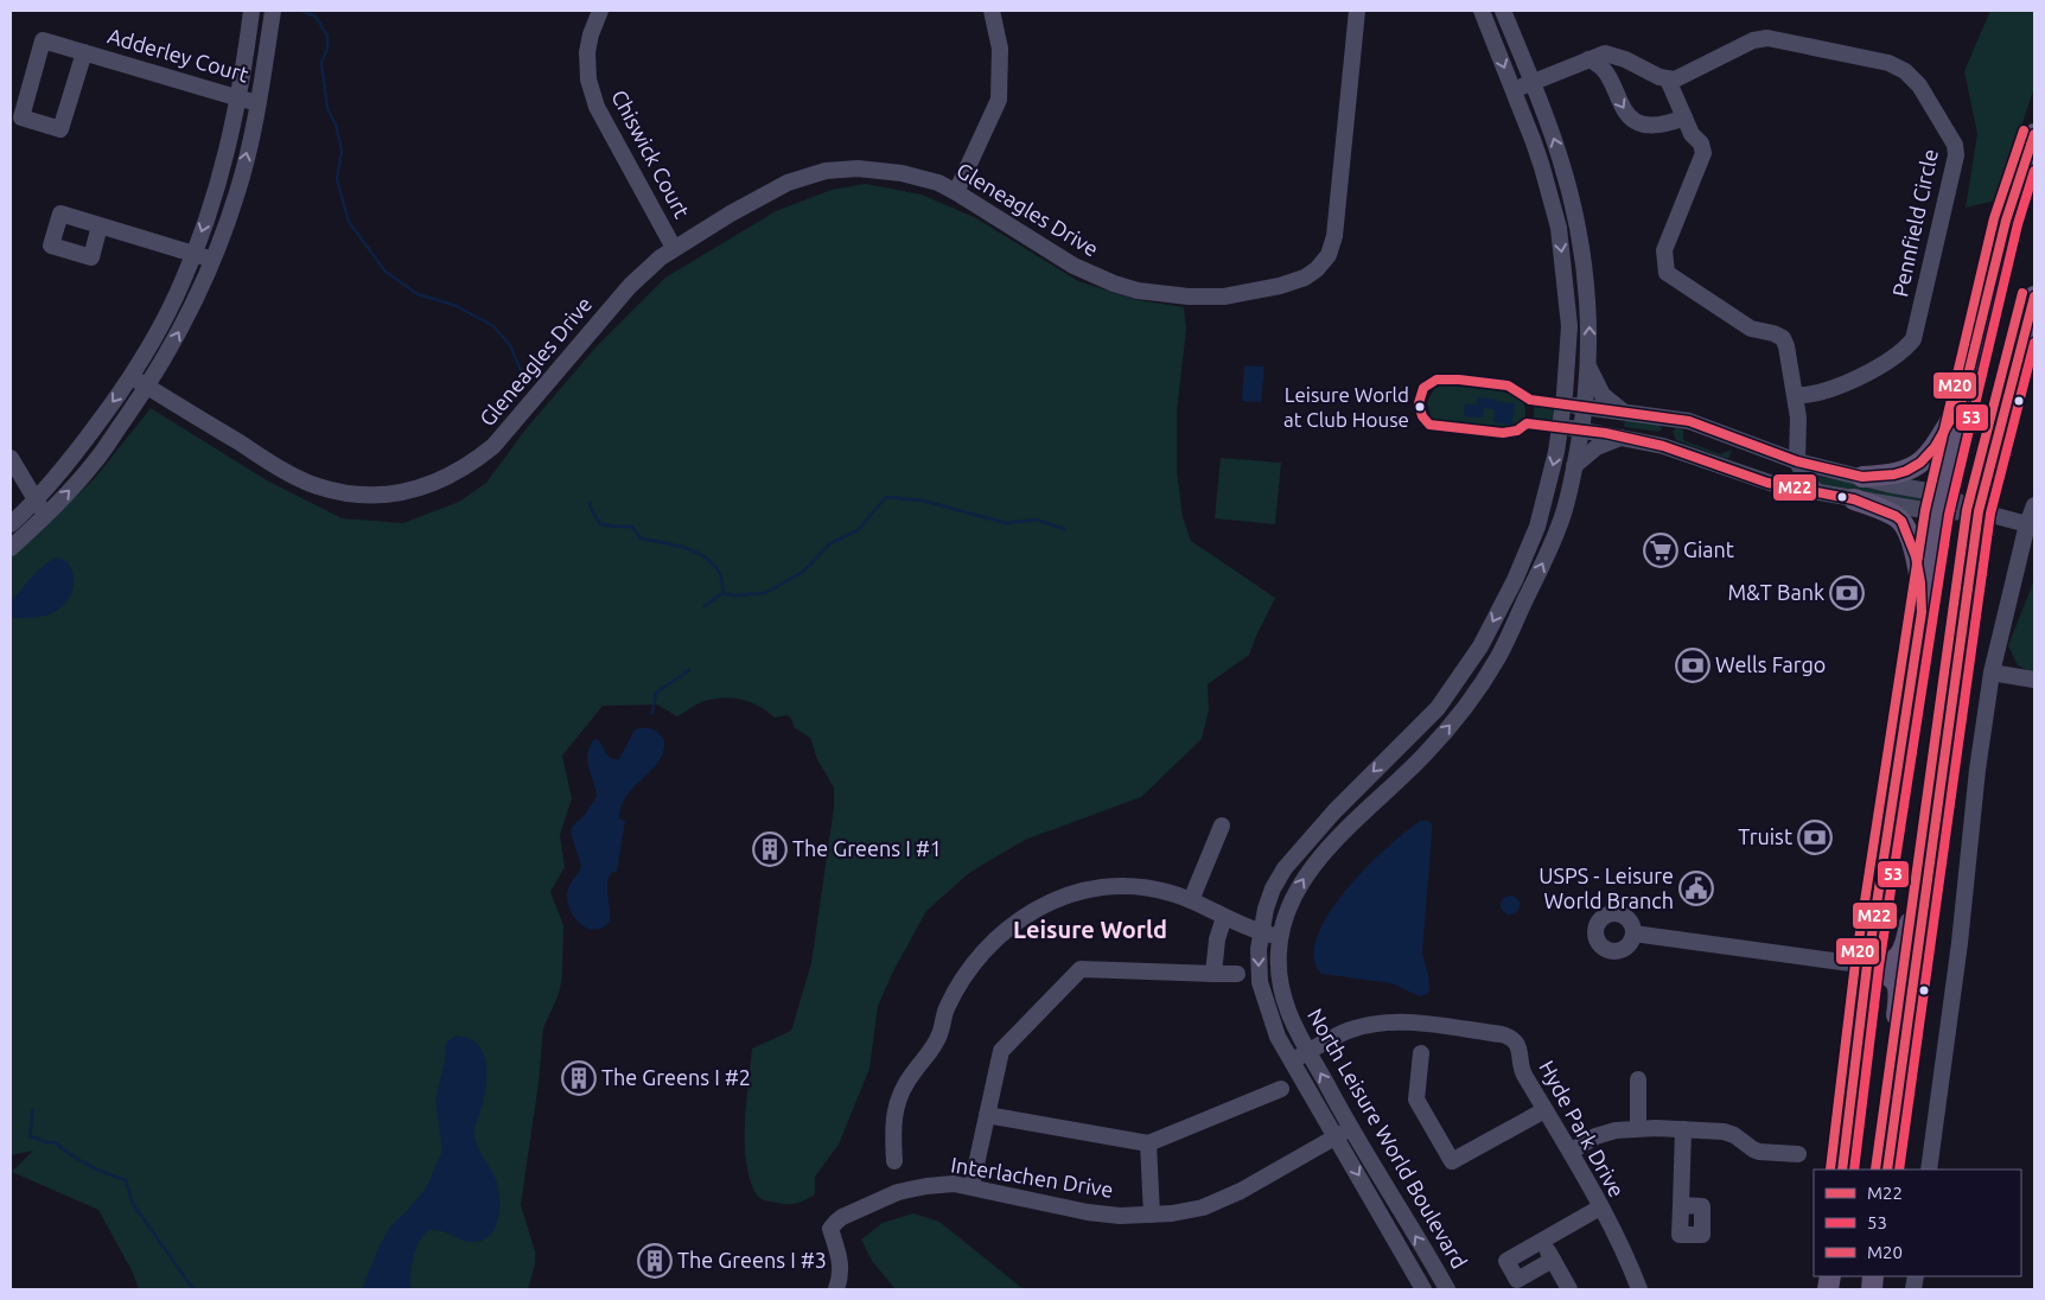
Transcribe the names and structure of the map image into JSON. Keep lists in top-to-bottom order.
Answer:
{
  "streets": {
    "street": [
      "Adderley Court",
      "Chiswick Court",
      "Gleneagles Drive",
      "Pennfield Circle",
      "Hyde Park Drive",
      "North Leisure World Boulevard",
      "Interlachen Drive"
    ]
  },
  "crossings": [
    ["Chiswick Court", "Gleneagles Drive"],
    ["Hyde Park Drive", "North Leisure World Boulevard"],
    ["North Leisure World Boulevard", "Interlachen Drive"]
  ],
  "districts": ["Leisure World"],
  "places": {
    "other": ["Leisure World at Club House"],
    "supermarket": ["Giant"],
    "bank": ["M&T Bank", "Wells Fargo", "Truist"],
    "building": ["The Greens I #1", "The Greens I #2", "The Greens I #3"],
    "public building": ["USPS - Leisure World Branch"]
  },
  "lines": ["transit line M20", "transit line M22", "transit line 53"],
  "legend": ["M22", "53", "M20"]
}
